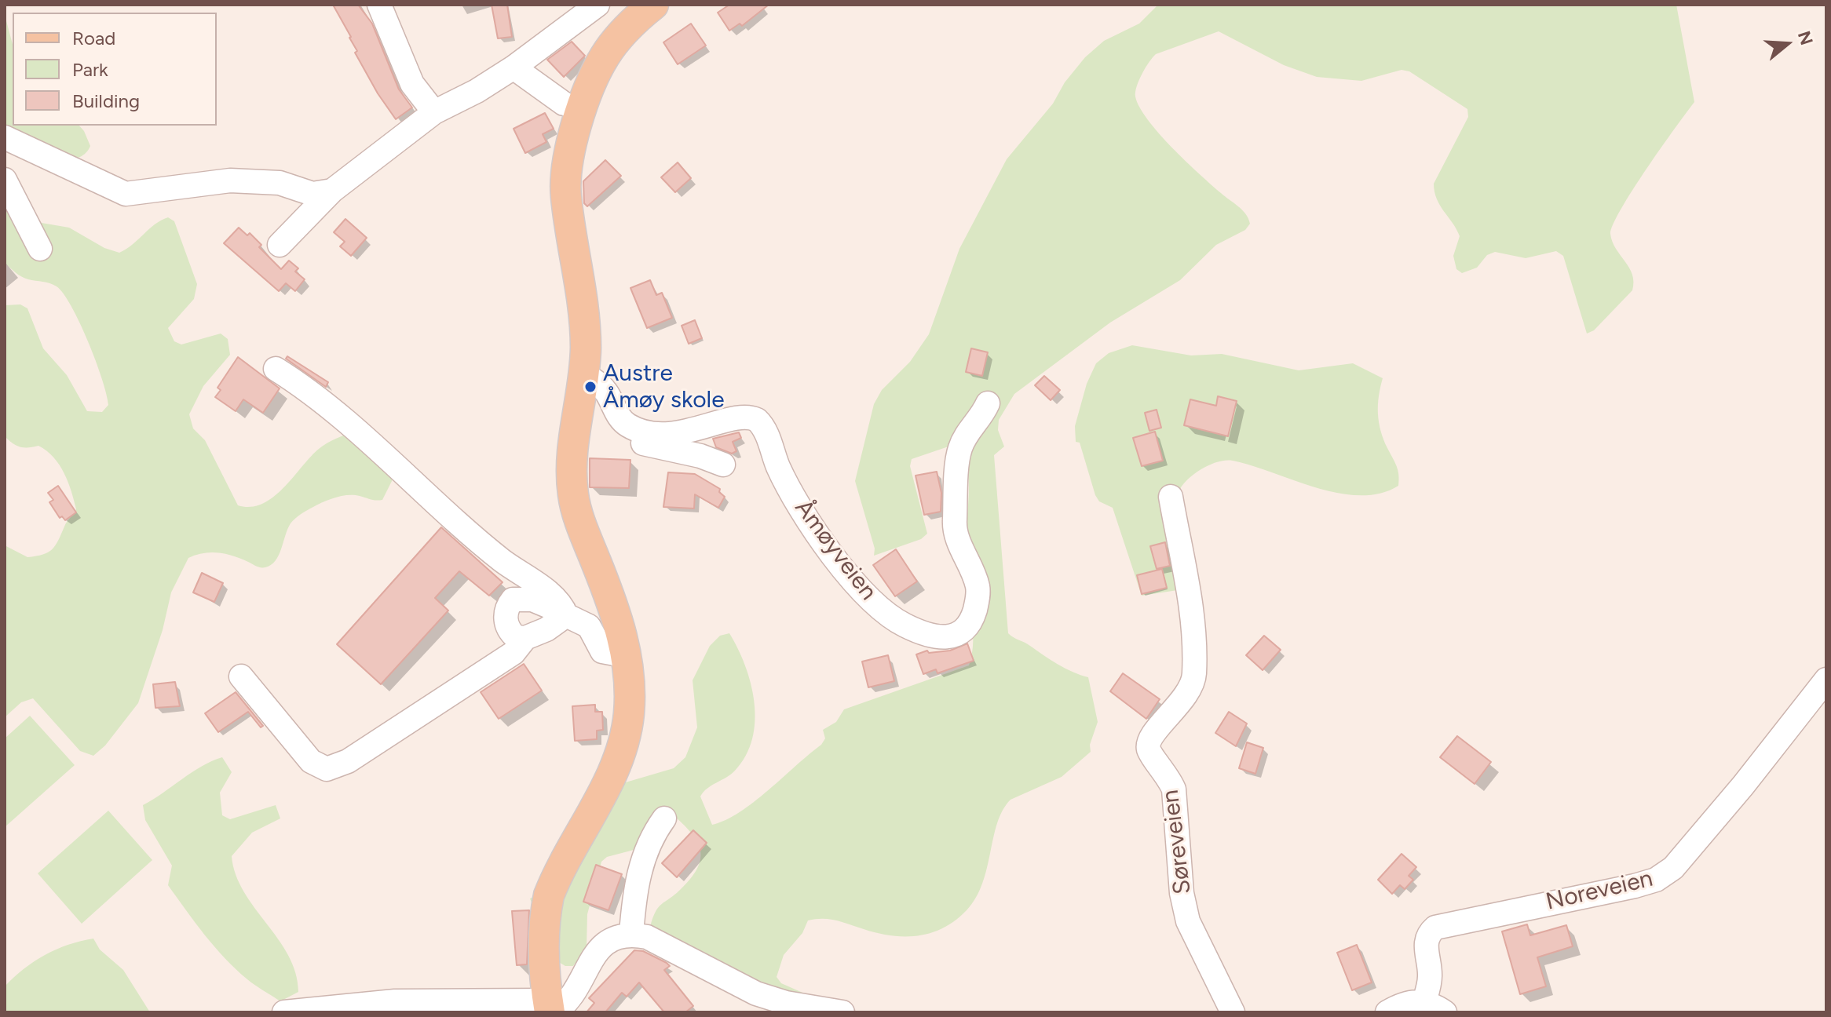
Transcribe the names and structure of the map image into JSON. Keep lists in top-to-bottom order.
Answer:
{
  "streets": {
    "street": ["Åmøyveien", "Søreveien", "Noreveien"]
  },
  "places": ["Austre Åmøy skole"],
  "legend": ["Road", "Park", "Building"],
  "north": "right"
}
